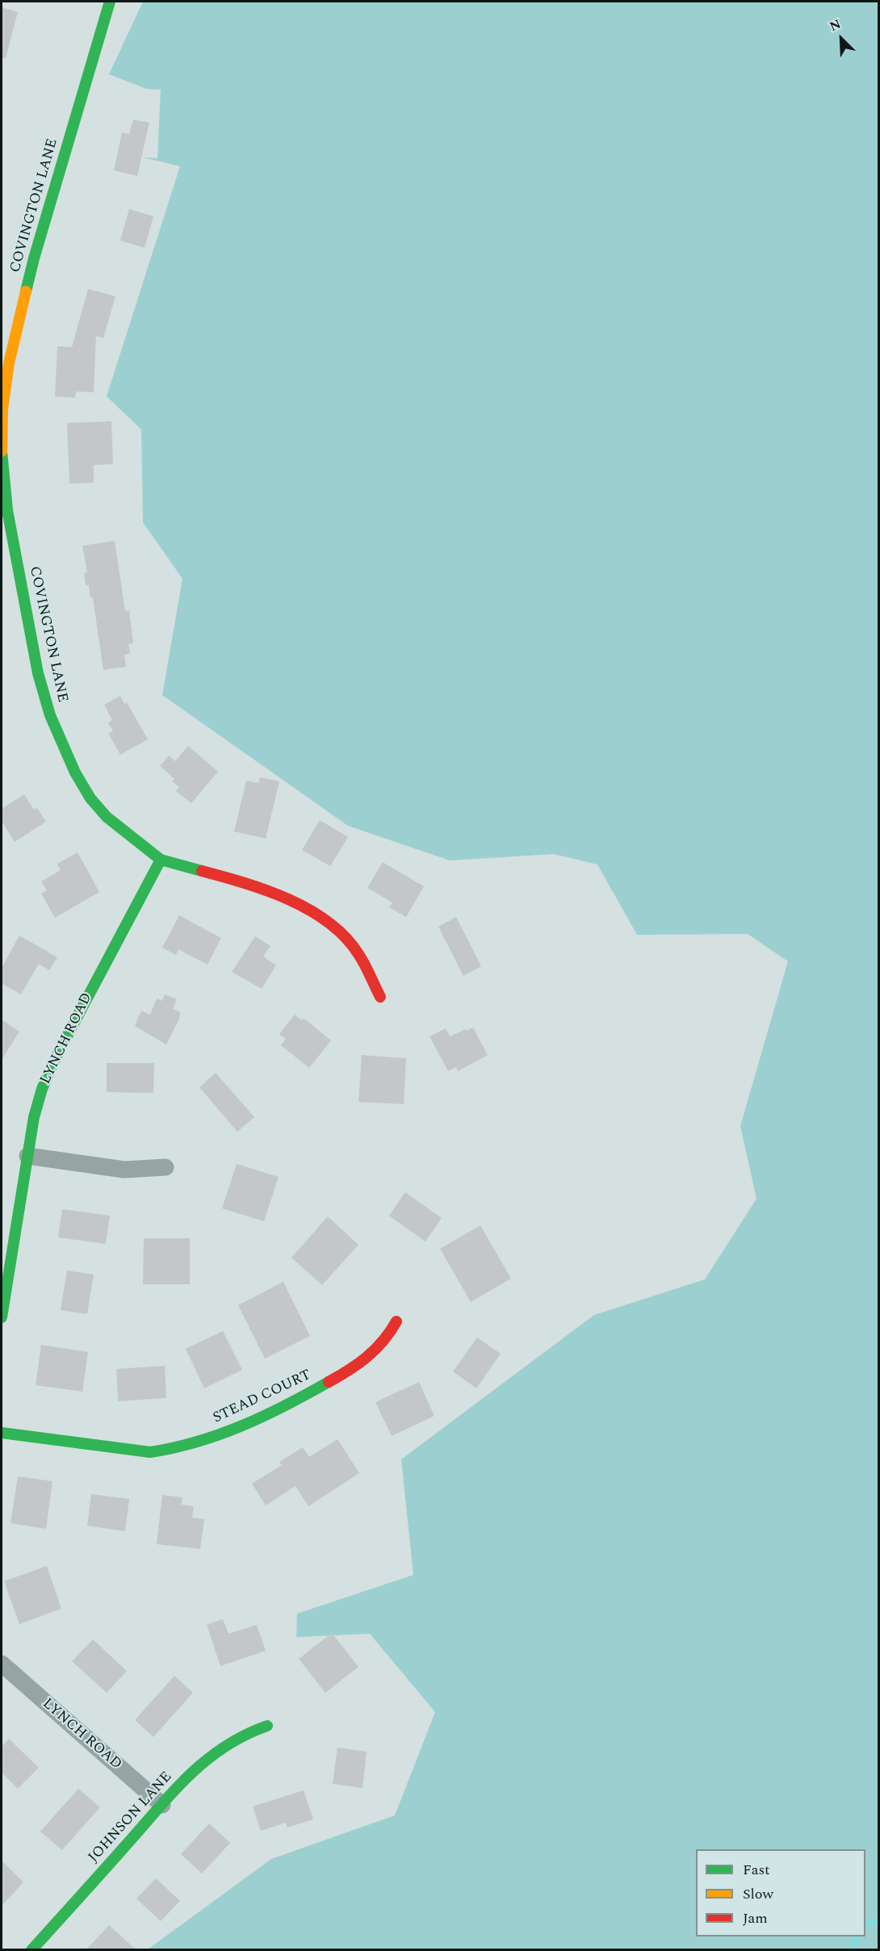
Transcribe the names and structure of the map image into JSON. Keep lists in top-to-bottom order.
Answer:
{
  "streets": {
    "street": [
      "COVINGTON LANE",
      "LYNCH ROAD",
      "STEAD COURT",
      "JOHNSON LANE"
    ]
  },
  "crossings": [
    ["COVINGTON LANE", "LYNCH ROAD"],
    ["LYNCH ROAD", "JOHNSON LANE"]
  ],
  "legend": ["Fast", "Slow", "Jam"],
  "north": "top left"
}
